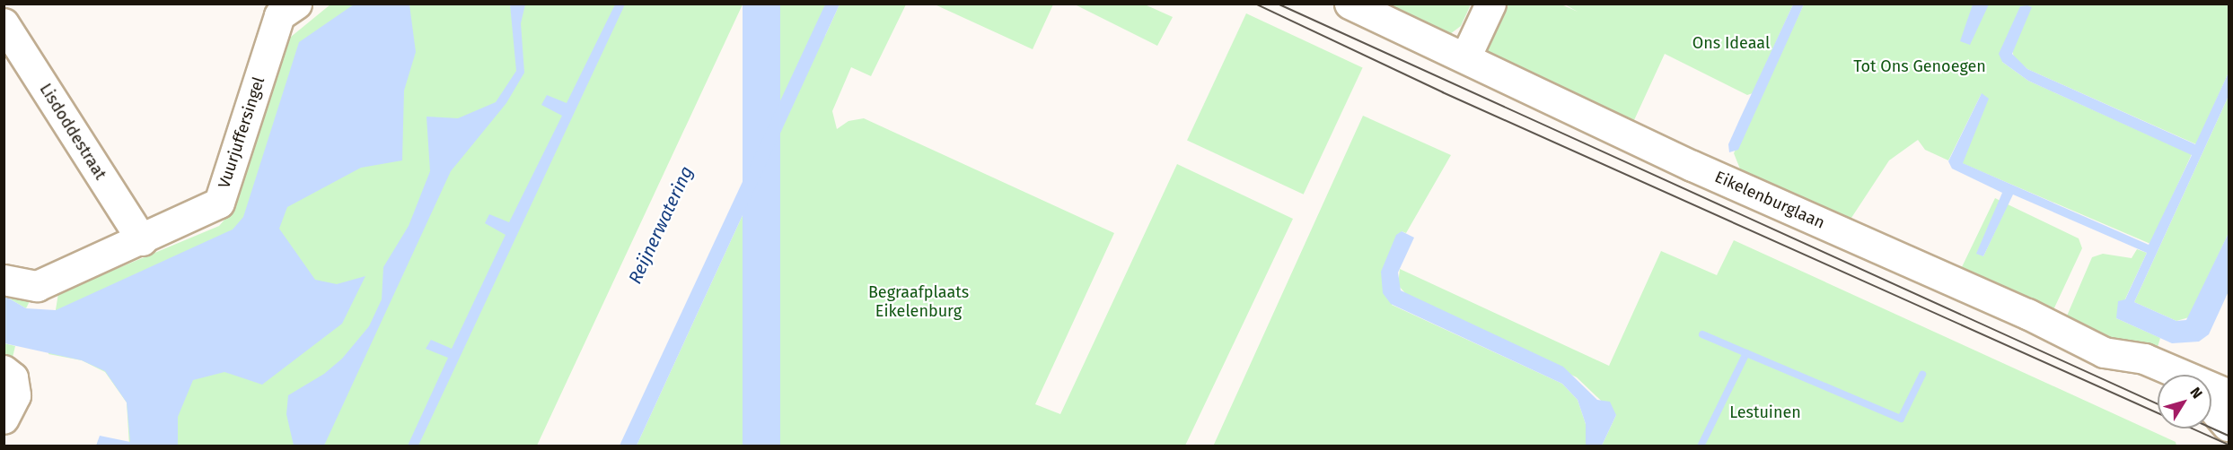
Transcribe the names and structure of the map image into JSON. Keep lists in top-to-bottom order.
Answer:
{
  "streets": {
    "street": ["Lisdoddestraat", "Vuurjuffersingel", "Eikelenburglaan"]
  },
  "crossings": [
    ["Lisdoddestraat", "Vuurjuffersingel"]
  ],
  "water": ["Reijnerwatering"],
  "parks": [
    "Ons Ideaal",
    "Tot Ons Genoegen",
    "Begraafplaats Eikelenburg",
    "Lestuinen"
  ],
  "north": "top right"
}
